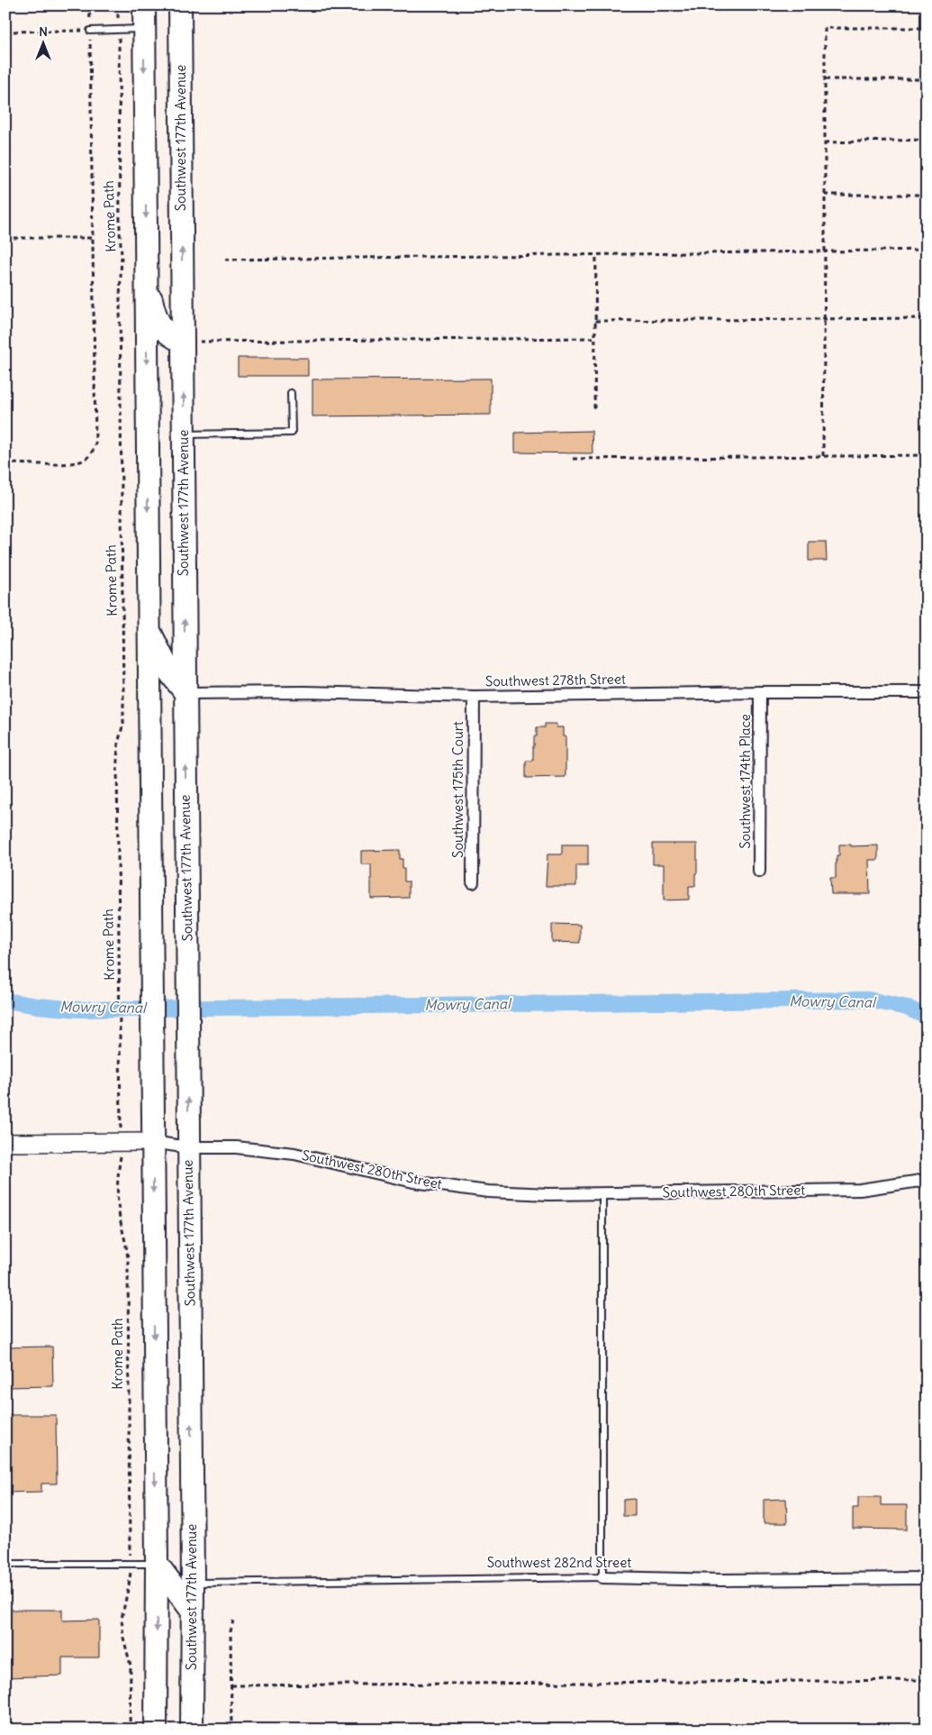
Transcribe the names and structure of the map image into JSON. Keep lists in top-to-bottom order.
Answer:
{
  "streets": {
    "highway": ["Southwest 177th Avenue"],
    "street": [
      "Southwest 278th Street",
      "Southwest 174th Place",
      "Southwest 175th Court",
      "Southwest 280th Street",
      "Southwest 282nd Street"
    ],
    "path": ["Krome Path"]
  },
  "crossings": [
    ["Southwest 177th Avenue", "Southwest 278th Street"],
    ["Southwest 177th Avenue", "Southwest 280th Street"],
    ["Southwest 177th Avenue", "Southwest 282nd Street"],
    ["Southwest 278th Street", "Southwest 174th Place"],
    ["Southwest 278th Street", "Southwest 175th Court"]
  ],
  "water": ["Mowry Canal"],
  "north": "top"
}
